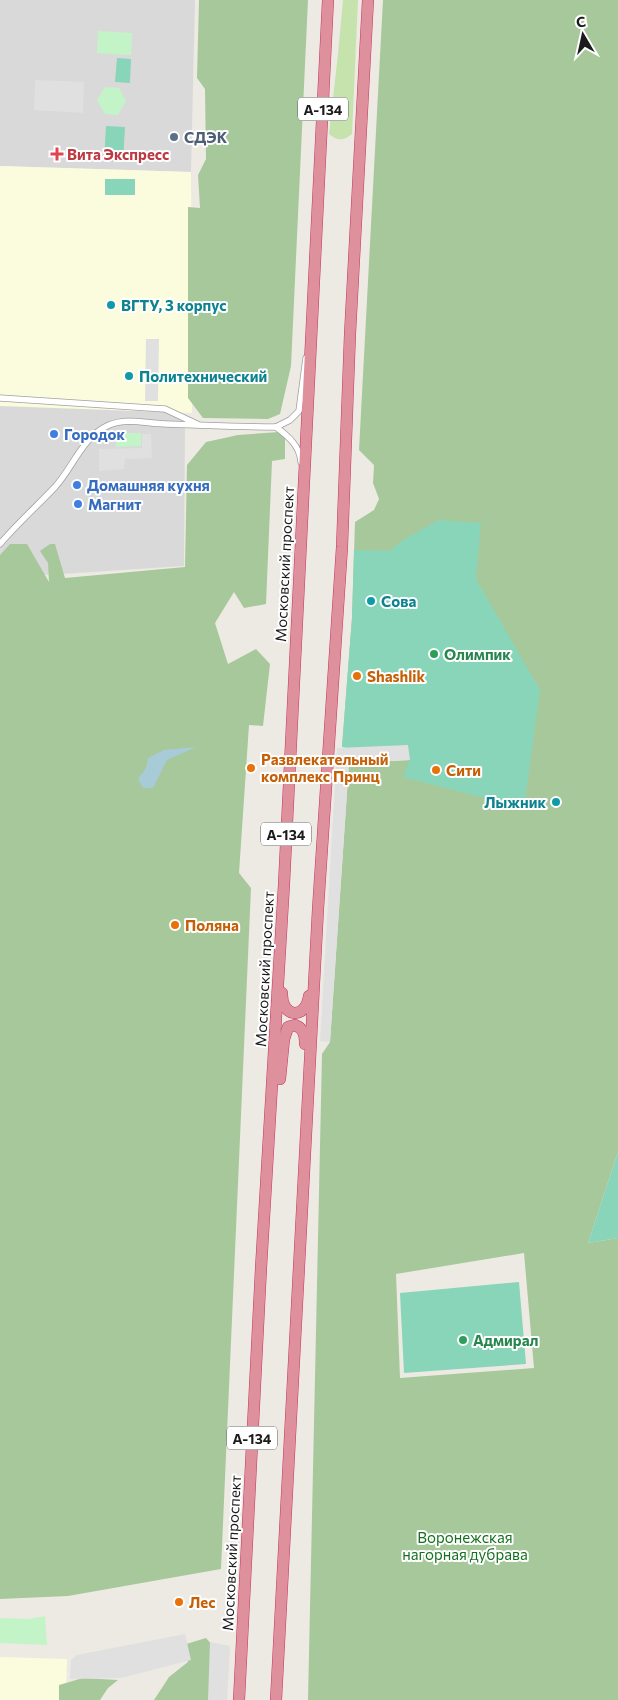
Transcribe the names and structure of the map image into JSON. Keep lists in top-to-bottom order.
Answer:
{
  "streets": {
    "highway": ["А-134", "Московский проспект"]
  },
  "parks": ["Воронежская нагорная дубрава"],
  "places": {
    "other": [
      "СДЭК",
      "ВГТУ, 3 корпус",
      "Политехнический",
      "Городок",
      "Домашняя кухня",
      "Магнит",
      "Сова",
      "Олимпик",
      "Shashlik",
      "Развлекательный комплекс Принц",
      "Сити",
      "Лыжник",
      "Поляна",
      "Адмирал",
      "Лес"
    ],
    "health": ["Вита Экспресс"]
  },
  "north": "top"
}
